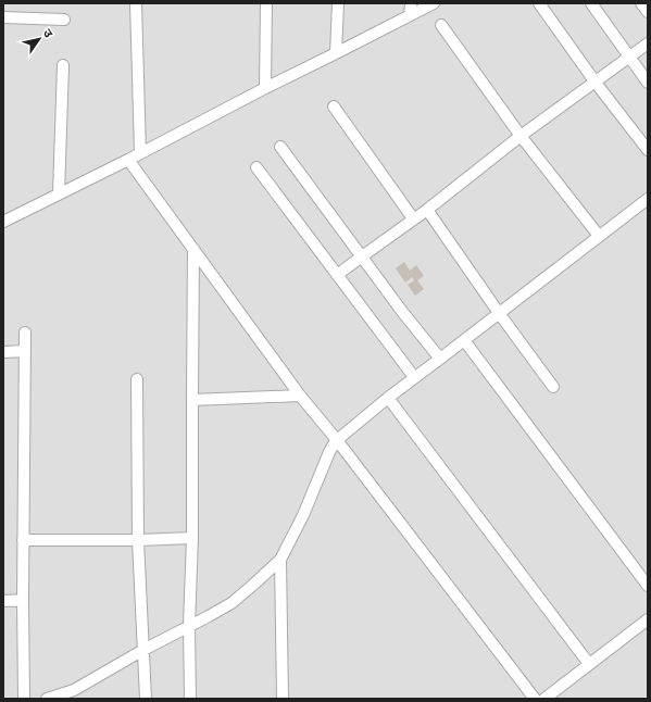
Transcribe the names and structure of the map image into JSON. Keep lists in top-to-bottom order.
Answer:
{
  "north": "top right"
}
